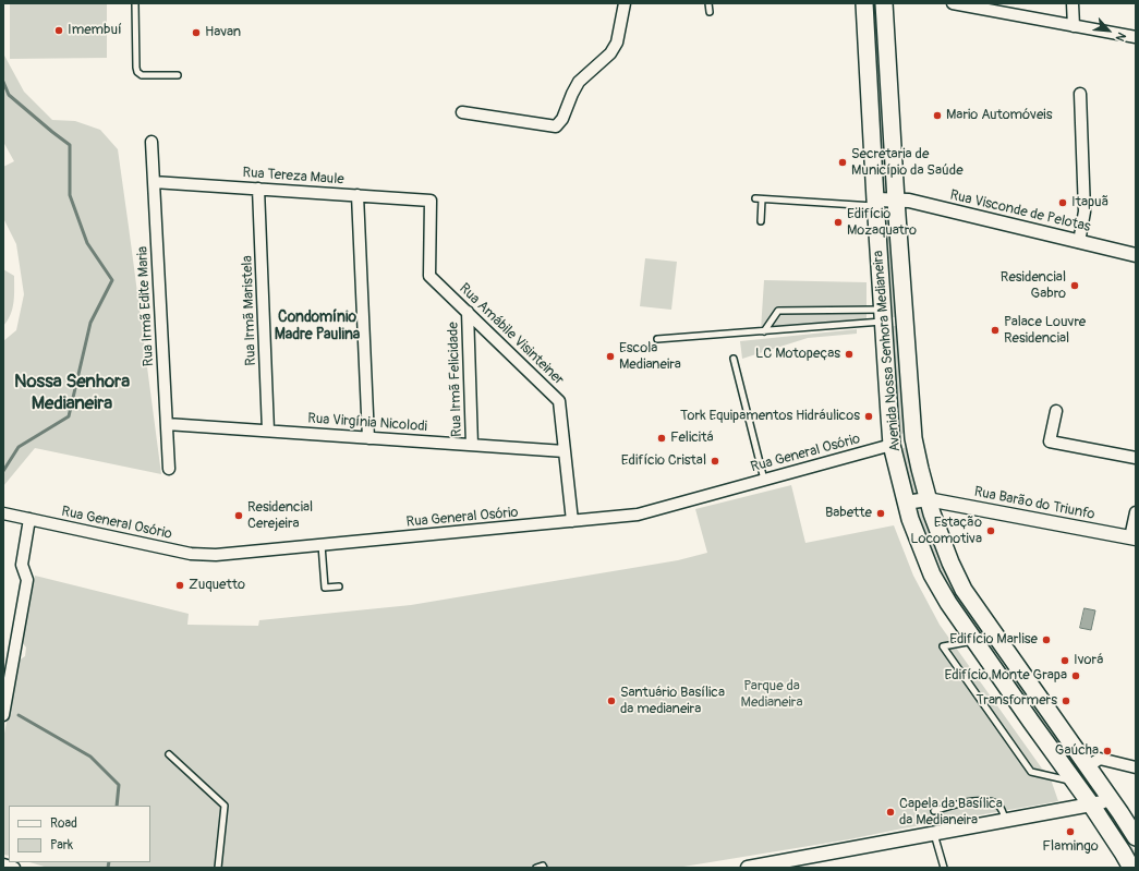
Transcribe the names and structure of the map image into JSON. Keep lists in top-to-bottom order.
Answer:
{
  "streets": {
    "main road": ["Avenida Nossa Senhora Medianeira"],
    "street": [
      "Rua Tereza Maule",
      "Rua Visconde de Pelotas",
      "Rua Irmã Edite Maria",
      "Rua Irmã Maristela",
      "Rua Amábile Visinteiner",
      "Rua Irmã Felicidade",
      "Rua Virgínia Nicolodi",
      "Rua General Osório",
      "Rua Barão do Triunfo"
    ]
  },
  "crossings": [
    ["Rua Tereza Maule", "Rua Irmã Edite Maria"],
    ["Rua Tereza Maule", "Rua Irmã Maristela"],
    ["Rua Tereza Maule", "Rua Amábile Visinteiner"],
    ["Rua Visconde de Pelotas", "Avenida Nossa Senhora Medianeira"],
    ["Rua Irmã Edite Maria", "Rua Virgínia Nicolodi"],
    ["Rua Irmã Maristela", "Rua Virgínia Nicolodi"],
    ["Rua Amábile Visinteiner", "Rua Irmã Felicidade"],
    ["Rua Amábile Visinteiner", "Rua Virgínia Nicolodi"],
    ["Rua Amábile Visinteiner", "Rua General Osório"],
    ["Avenida Nossa Senhora Medianeira", "Rua General Osório"],
    ["Avenida Nossa Senhora Medianeira", "Rua Barão do Triunfo"],
    ["Rua Irmã Felicidade", "Rua Virgínia Nicolodi"]
  ],
  "districts": ["Condomínio Madre Paulina", "Nossa Senhora Medianeira"],
  "parks": ["Parque da Medianeira"],
  "places": [
    "Imembuí",
    "Havan",
    "Mario Automóveis",
    "Secretaria de Município da Saúde",
    "Itapuã",
    "Edifício Mozaquatro",
    "Residencial Gabro",
    "Palace Louvre Residencial",
    "LC Motopeças",
    "Escola Medianeira",
    "Tork Equipamentos Hidráulicos",
    "Felicitá",
    "Edifício Cristal",
    "Babette",
    "Residencial Cerejeira",
    "Estação Locomotiva",
    "Zuquetto",
    "Edifício Marlise",
    "Ivorá",
    "Edifício Monte Grapa",
    "Santuário Basílica da medianeira",
    "Transformers",
    "Gaúcha",
    "Capela da Basílica da Medianeira",
    "Flamingo"
  ],
  "legend": ["Road", "Park"],
  "north": "bottom right"
}
